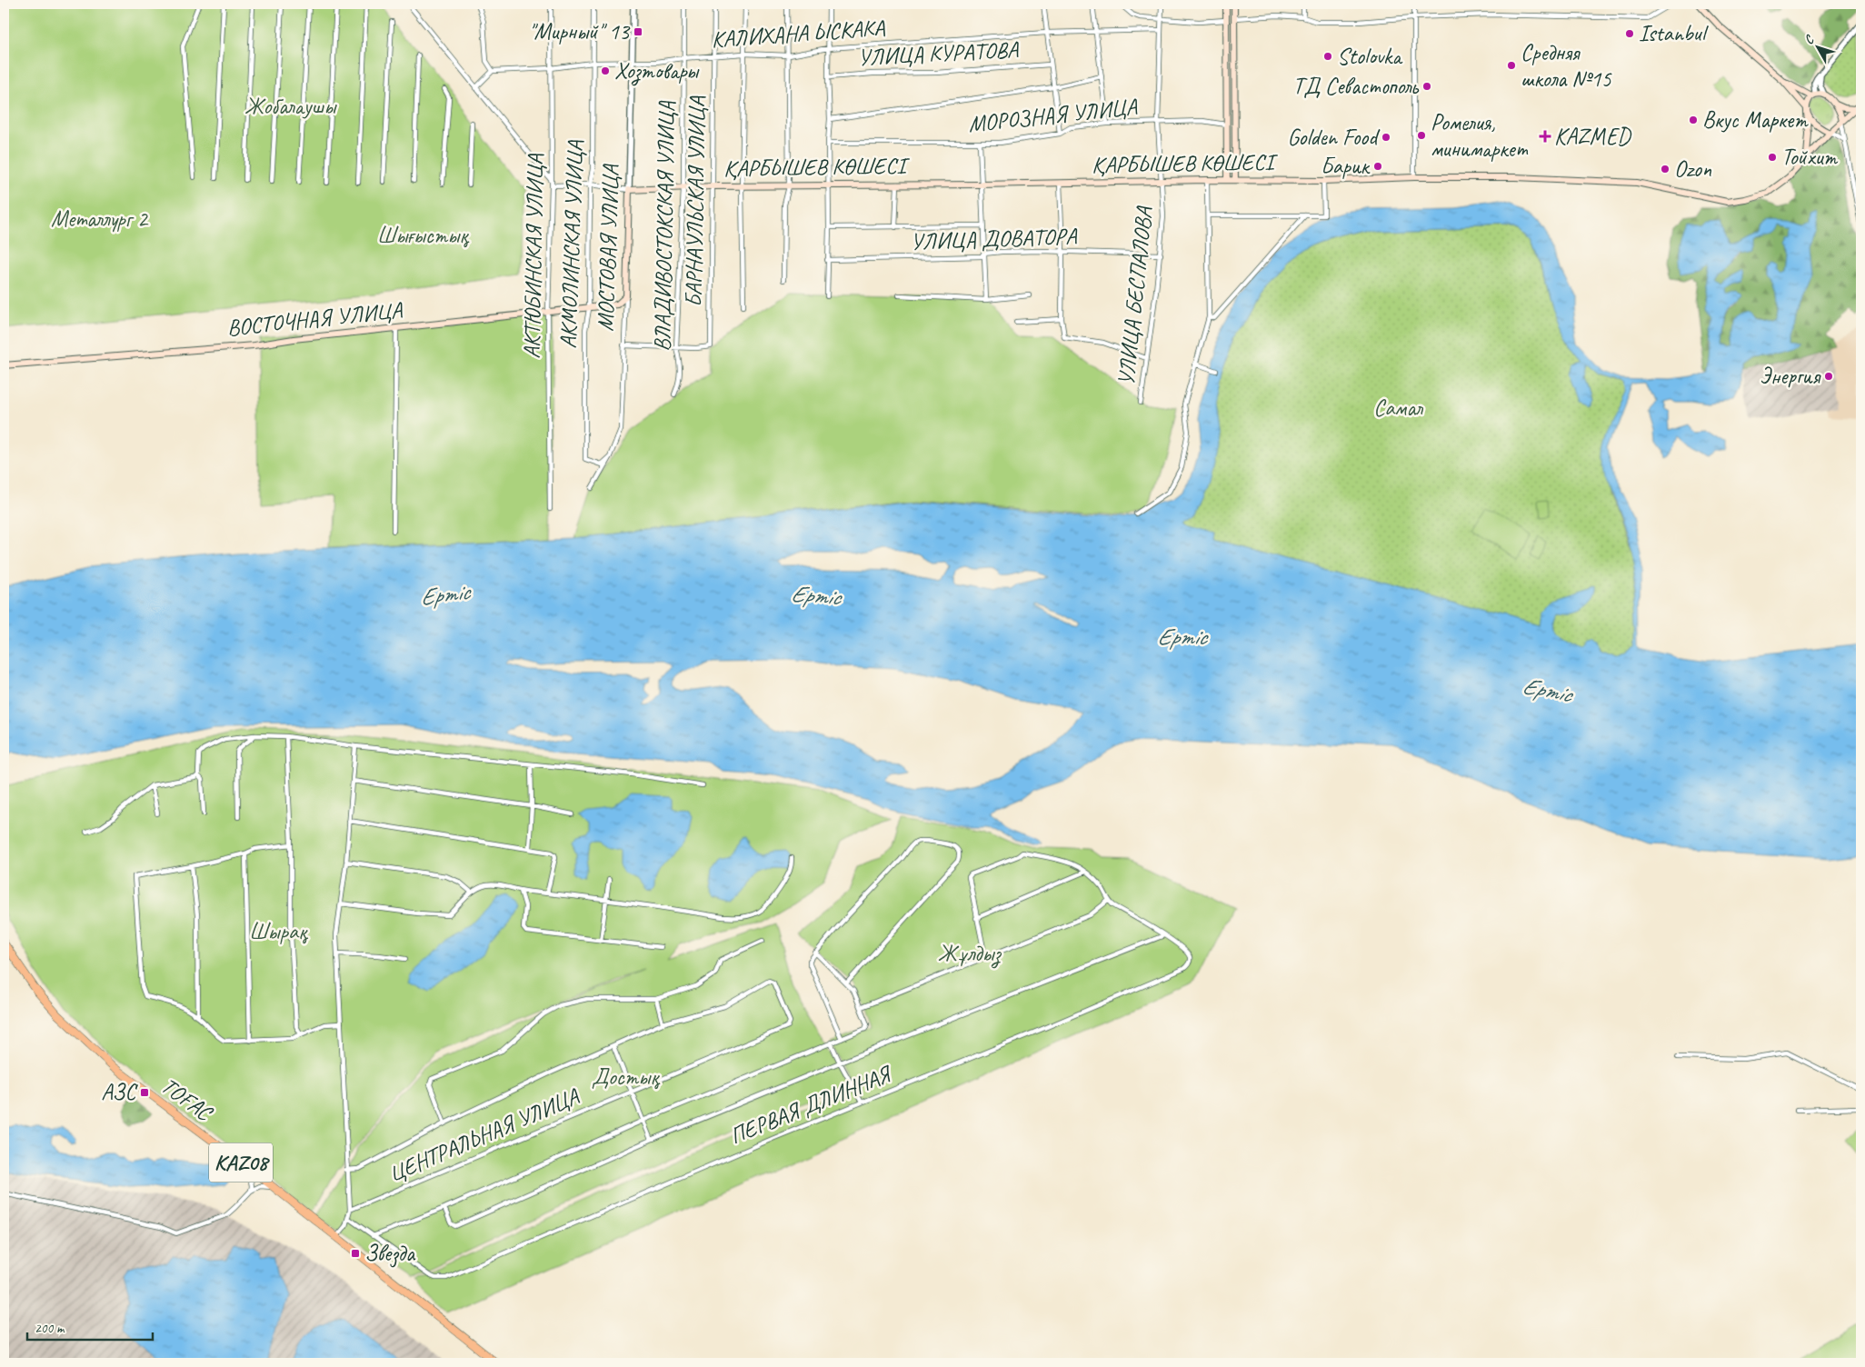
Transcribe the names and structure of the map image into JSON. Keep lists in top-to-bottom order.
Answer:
{
  "streets": {
    "highway": ["ТОҒАС", "KAZ08"],
    "main road": ["ҚАРБЫШЕВ КӨШЕСІ", "МОСТОВАЯ УЛИЦА", "ВОСТОЧНАЯ УЛИЦА"],
    "street": [
      "КАЛИХАНА ЫСКАКА",
      "УЛИЦА КУРАТОВА",
      "МОРОЗНАЯ УЛИЦА",
      "БАРНАУЛЬСКАЯ УЛИЦА",
      "ВЛАДИВОСТОКСКАЯ УЛИЦА",
      "УЛИЦА ДОВАТОРА",
      "АКМОЛИНСКАЯ УЛИЦА",
      "АКТЮБИНСКАЯ УЛИЦА",
      "УЛИЦА БЕСПАЛОВА",
      "ПЕРВАЯ ДЛИННАЯ",
      "ЦЕНТРАЛЬНАЯ УЛИЦА"
    ]
  },
  "crossings": [
    ["КАЛИХАНА ЫСКАКА", "УЛИЦА КУРАТОВА"],
    ["КАЛИХАНА ЫСКАКА", "БАРНАУЛЬСКАЯ УЛИЦА"],
    ["КАЛИХАНА ЫСКАКА", "ВЛАДИВОСТОКСКАЯ УЛИЦА"],
    ["КАЛИХАНА ЫСКАКА", "АКМОЛИНСКАЯ УЛИЦА"],
    ["КАЛИХАНА ЫСКАКА", "МОСТОВАЯ УЛИЦА"],
    ["КАЛИХАНА ЫСКАКА", "АКТЮБИНСКАЯ УЛИЦА"],
    ["КАЛИХАНА ЫСКАКА", "УЛИЦА БЕСПАЛОВА"],
    ["УЛИЦА КУРАТОВА", "МОРОЗНАЯ УЛИЦА"],
    ["УЛИЦА КУРАТОВА", "ҚАРБЫШЕВ КӨШЕСІ"],
    ["УЛИЦА КУРАТОВА", "УЛИЦА ДОВАТОРА"],
    ["МОРОЗНАЯ УЛИЦА", "УЛИЦА БЕСПАЛОВА"],
    ["ҚАРБЫШЕВ КӨШЕСІ", "БАРНАУЛЬСКАЯ УЛИЦА"],
    ["ҚАРБЫШЕВ КӨШЕСІ", "ВЛАДИВОСТОКСКАЯ УЛИЦА"],
    ["ҚАРБЫШЕВ КӨШЕСІ", "МОСТОВАЯ УЛИЦА"],
    ["ҚАРБЫШЕВ КӨШЕСІ", "УЛИЦА БЕСПАЛОВА"],
    ["БАРНАУЛЬСКАЯ УЛИЦА", "ВЛАДИВОСТОКСКАЯ УЛИЦА"],
    ["УЛИЦА ДОВАТОРА", "УЛИЦА БЕСПАЛОВА"],
    ["АКМОЛИНСКАЯ УЛИЦА", "МОСТОВАЯ УЛИЦА"],
    ["АКМОЛИНСКАЯ УЛИЦА", "ВОСТОЧНАЯ УЛИЦА"],
    ["МОСТОВАЯ УЛИЦА", "ВОСТОЧНАЯ УЛИЦА"],
    ["АКТЮБИНСКАЯ УЛИЦА", "ВОСТОЧНАЯ УЛИЦА"]
  ],
  "water": ["Ертіс"],
  "parks": [
    "Жобалаушы",
    "Металлург 2",
    "Шығыстық",
    "Самал",
    "Шырақ",
    "Жұлдыз",
    "Достық"
  ],
  "places": {
    "transit": ["\"Мирный\" 13", "АЗС", "Звезда"],
    "other": [
      "Istanbul",
      "Stolovka",
      "Средняя школа №15",
      "Хозтовары",
      "ТД Севастополь",
      "Вкус Маркет",
      "Ромелия, минимаркет",
      "Golden Food",
      "Тойхит",
      "Барик",
      "Ozon",
      "Энергия"
    ],
    "health": ["KAZMED"]
  },
  "scale_bar": "200 m",
  "north": "top left"
}
